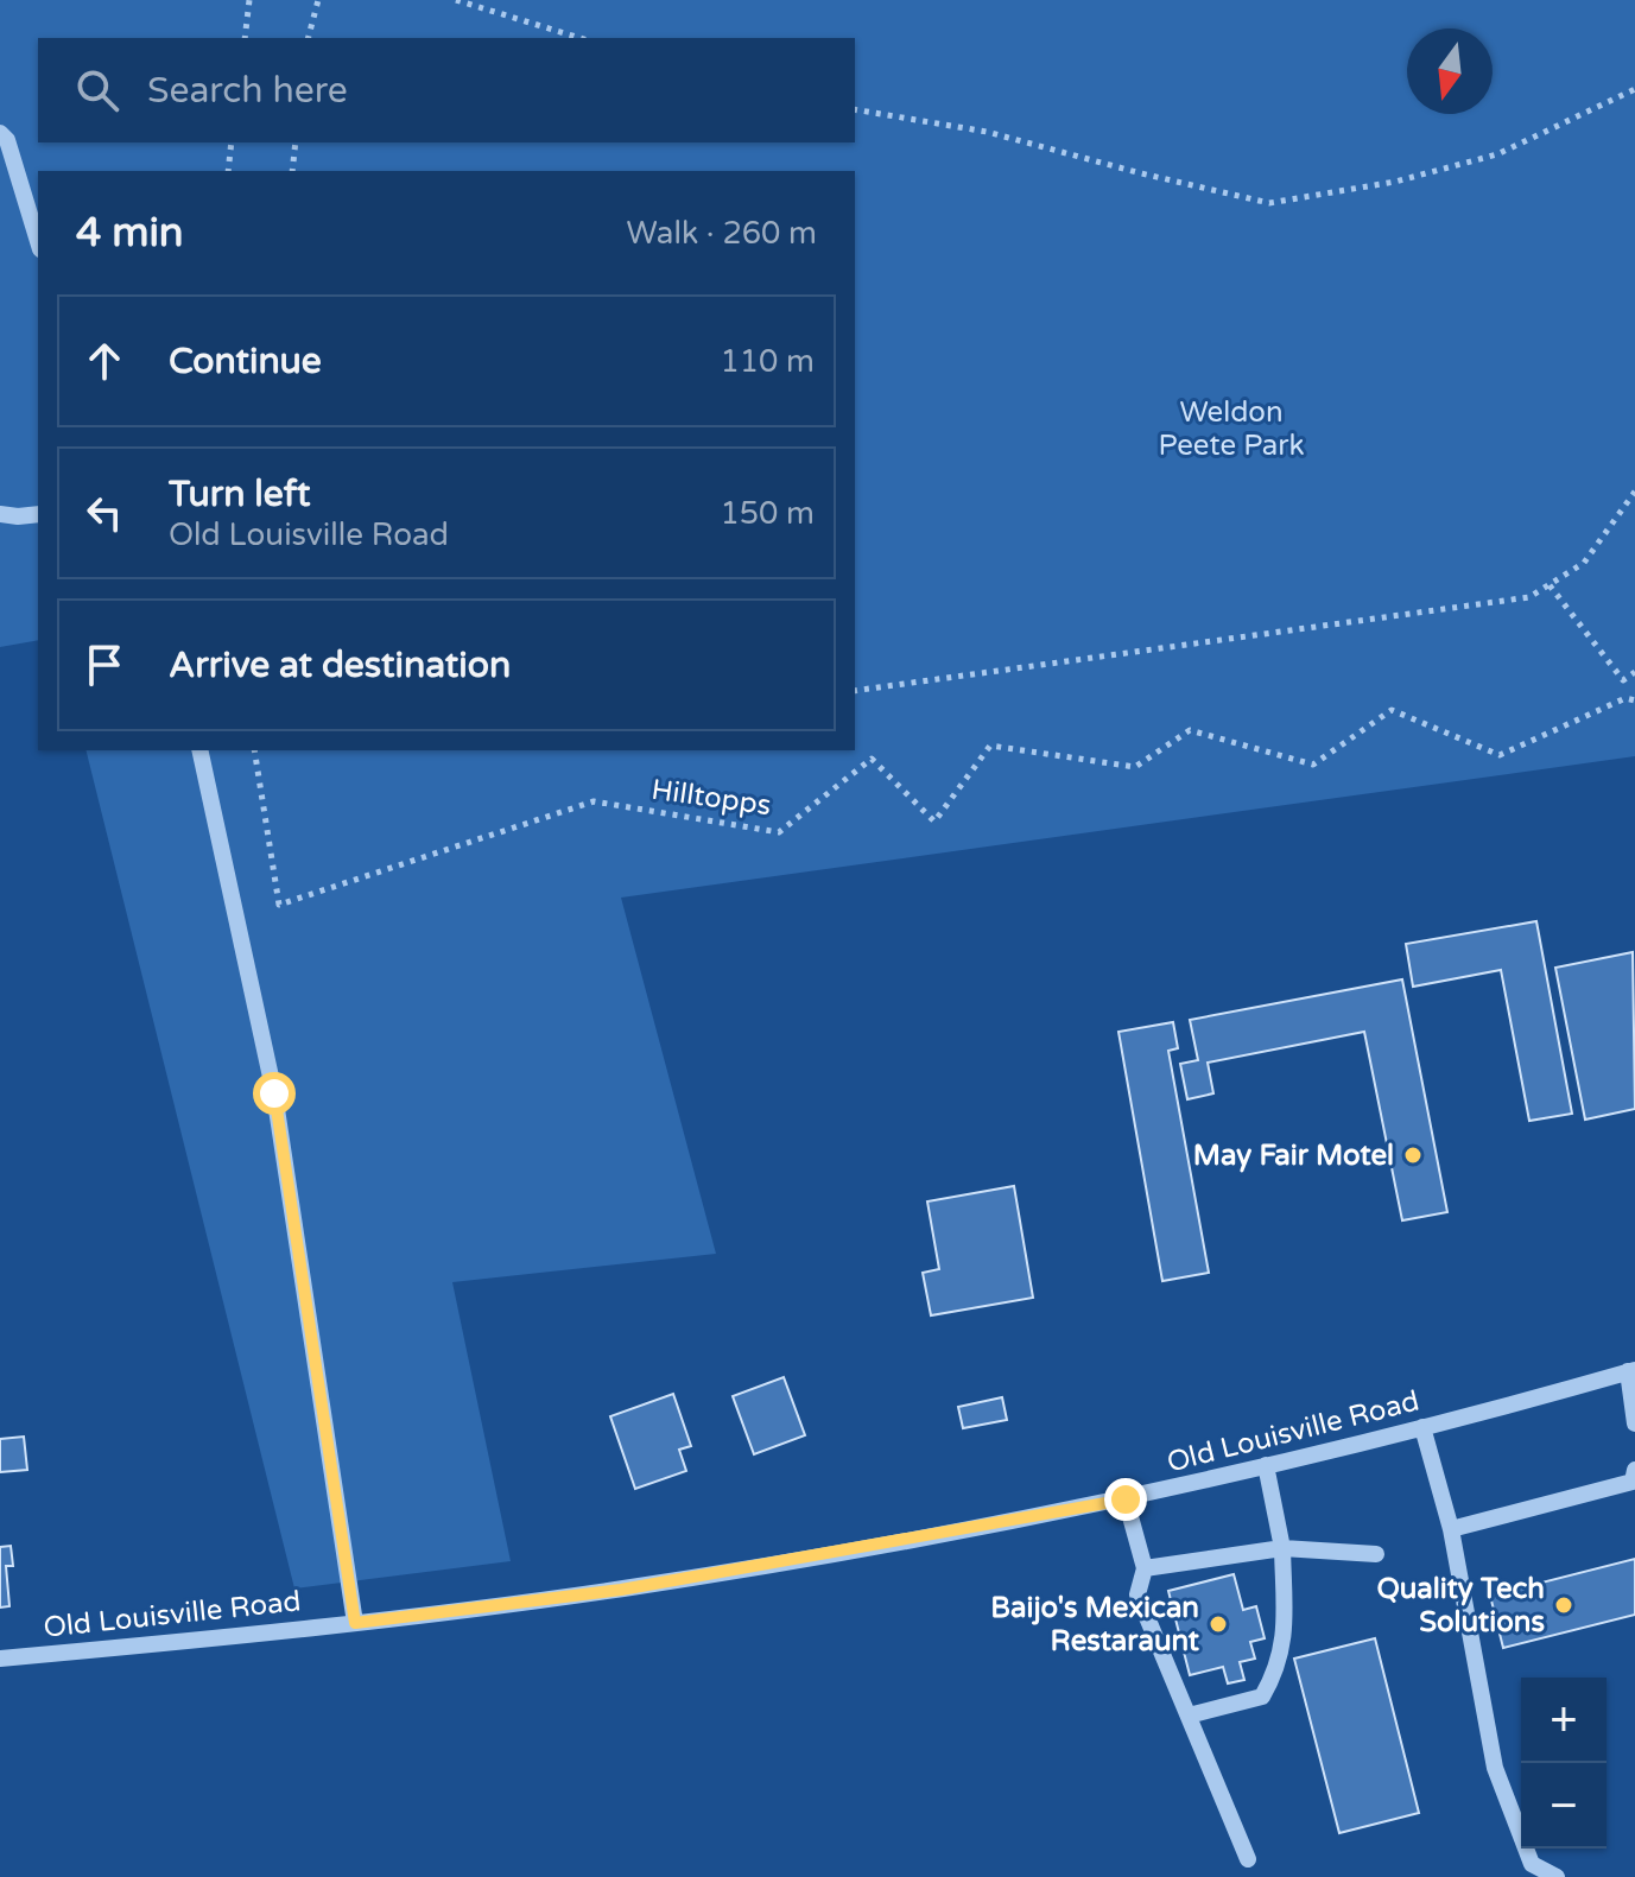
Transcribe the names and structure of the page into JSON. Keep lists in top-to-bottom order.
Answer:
{
  "streets": {
    "street": ["Old Louisville Road"],
    "path": ["Hilltopps"]
  },
  "parks": ["Weldon Peete Park"],
  "places": ["May Fair Motel", "Quality Tech Solutions", "Baijo's Mexican Restaraunt"],
  "north": "bottom",
  "page": {
    "search": "Search here",
    "heading": ["4 min", "Walk · 260 m"],
    "list": [
      ["Continue", "110 m"],
      ["Turn left", "Old Louisville Road", "150 m"],
      "Arrive at destination"
    ],
    "map_buttons": ["+", "−"]
  }
}
